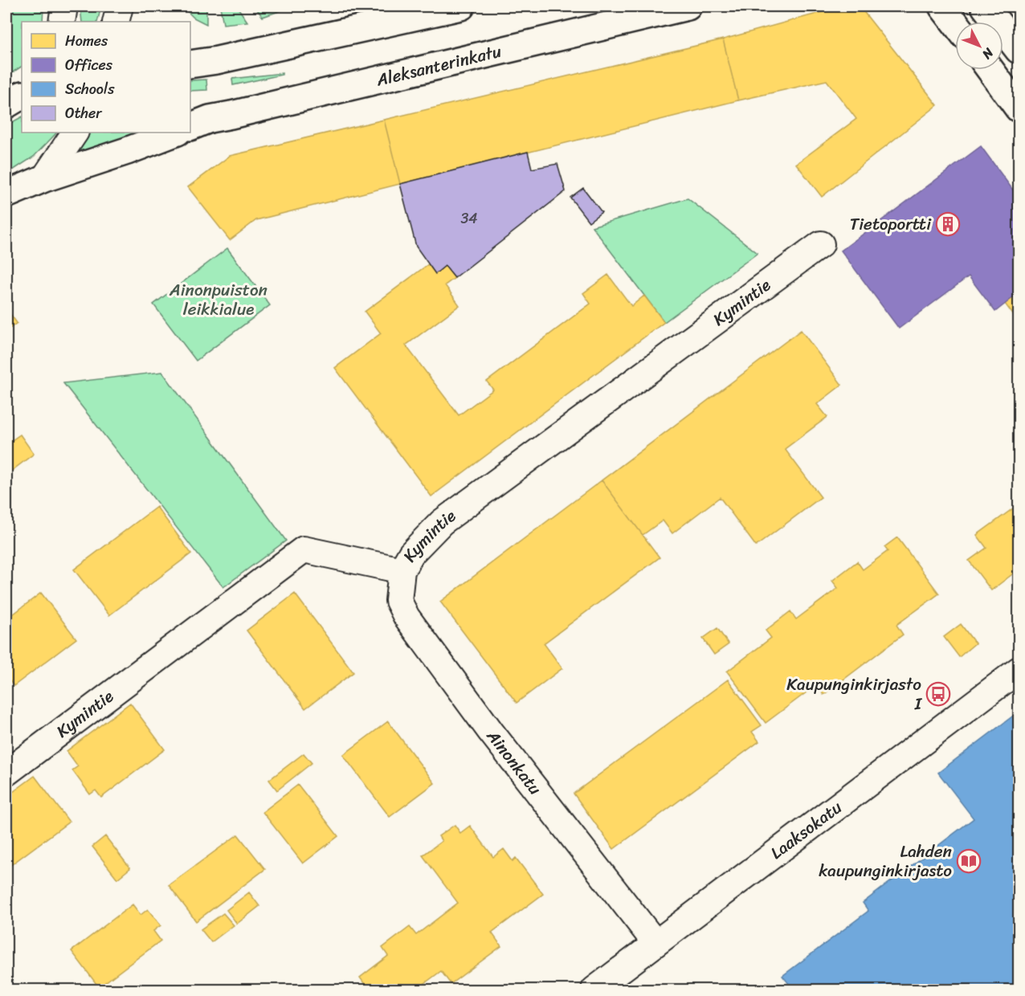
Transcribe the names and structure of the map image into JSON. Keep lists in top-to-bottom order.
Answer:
{
  "streets": {
    "main road": ["Aleksanterinkatu"],
    "street": ["Kymintie", "Ainonkatu", "Laaksokatu"]
  },
  "crossings": [
    ["Kymintie", "Ainonkatu"],
    ["Ainonkatu", "Laaksokatu"]
  ],
  "parks": ["Ainonpuiston leikkialue"],
  "places": {
    "building": ["Tietoportti"],
    "bus stop": ["Kaupunginkirjasto I"],
    "library": ["Lahden kaupunginkirjasto"]
  },
  "house_numbers": ["34"],
  "legend": [
    "Homes",
    "Offices",
    "Schools",
    "Other"
  ],
  "north": "bottom right"
}
